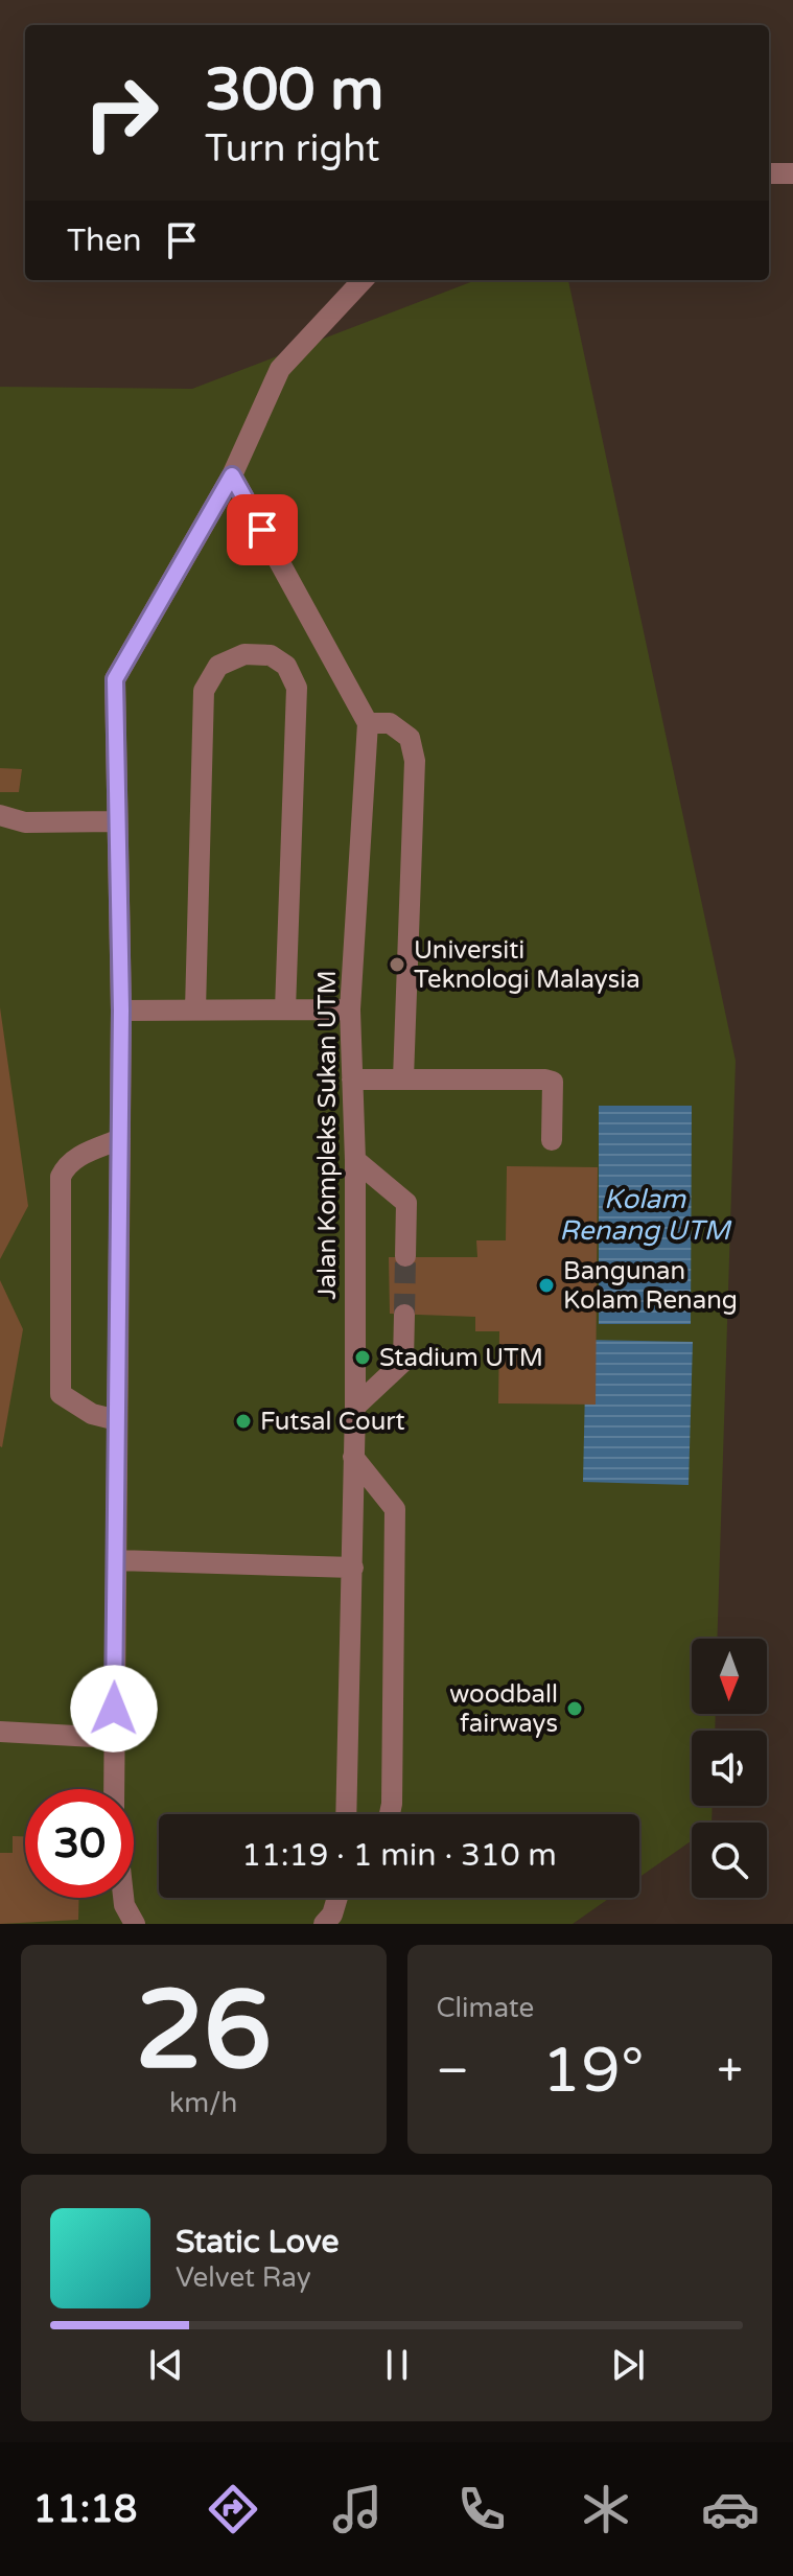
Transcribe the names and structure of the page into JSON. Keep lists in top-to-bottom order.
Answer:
{
  "streets": {
    "street": ["Jalan Kompleks Sukan UTM"]
  },
  "water": ["Kolam Renang UTM"],
  "places": [
    "Universiti Teknologi Malaysia",
    "Bangunan Kolam Renang",
    "Stadium UTM",
    "Futsal Court",
    "woodball fairways"
  ],
  "north": "bottom",
  "page": {
    "turn": ["300 m", "Turn right"],
    "then": "Then",
    "limit": "30",
    "trip": "11:19 · 1 min · 310 m",
    "tile": [
      ["26", "km/h"],
      "Climate"
    ],
    "heat": ["−", "19°", "+"],
    "song": ["Static Love", "Velvet Ray"],
    "tabs": "11:18"
  }
}
